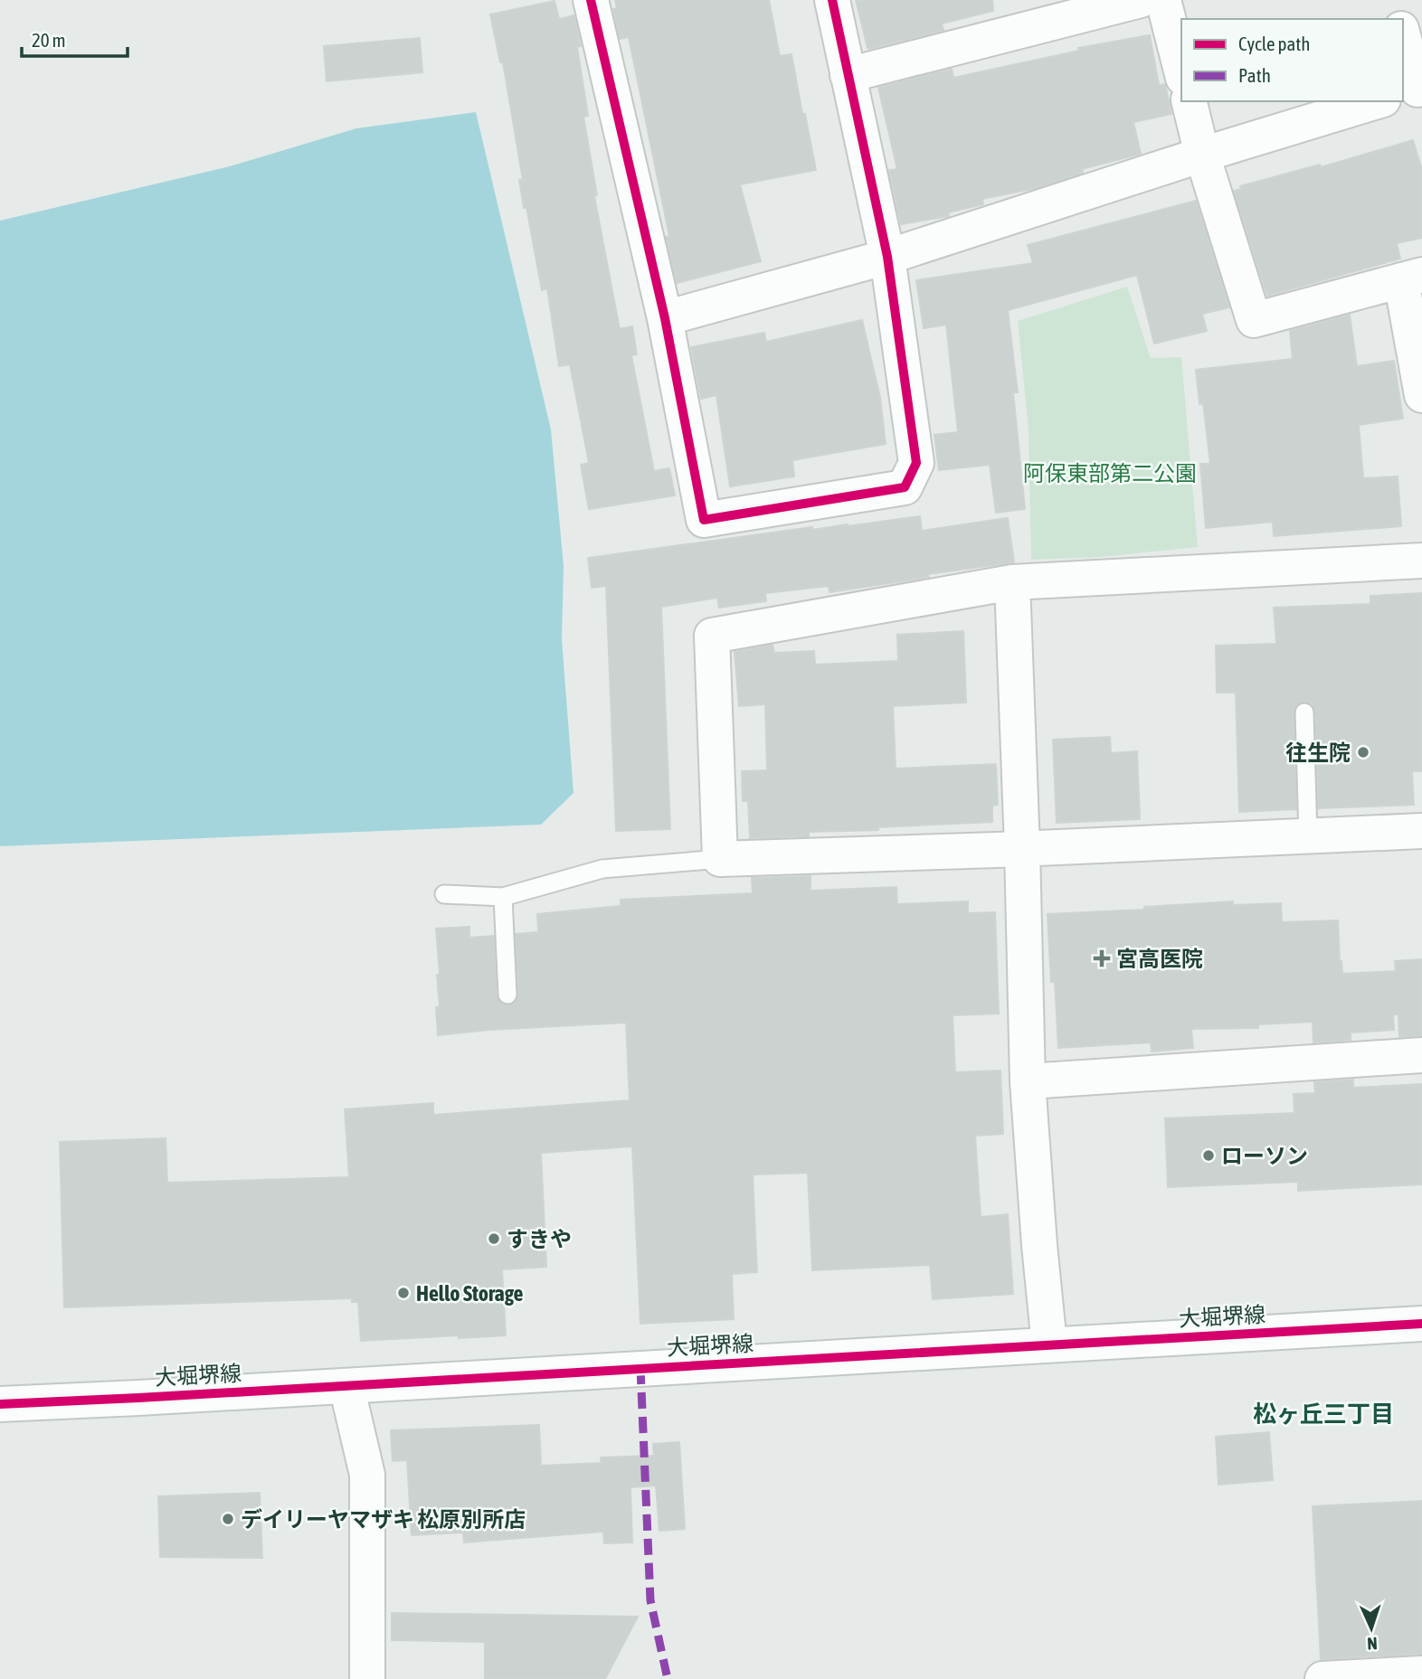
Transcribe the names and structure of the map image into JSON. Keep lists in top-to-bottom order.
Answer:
{
  "streets": {
    "street": ["大堀堺線"]
  },
  "districts": ["松ヶ丘三丁目"],
  "parks": ["阿保東部第二公園"],
  "places": {
    "other": [
      "往生院",
      "ローソン",
      "すきや",
      "Hello Storage",
      "デイリーヤマザキ 松原別所店"
    ],
    "health": ["宮高医院"]
  },
  "legend": ["Cycle path", "Path"],
  "scale_bar": "20 m",
  "north": "bottom"
}
